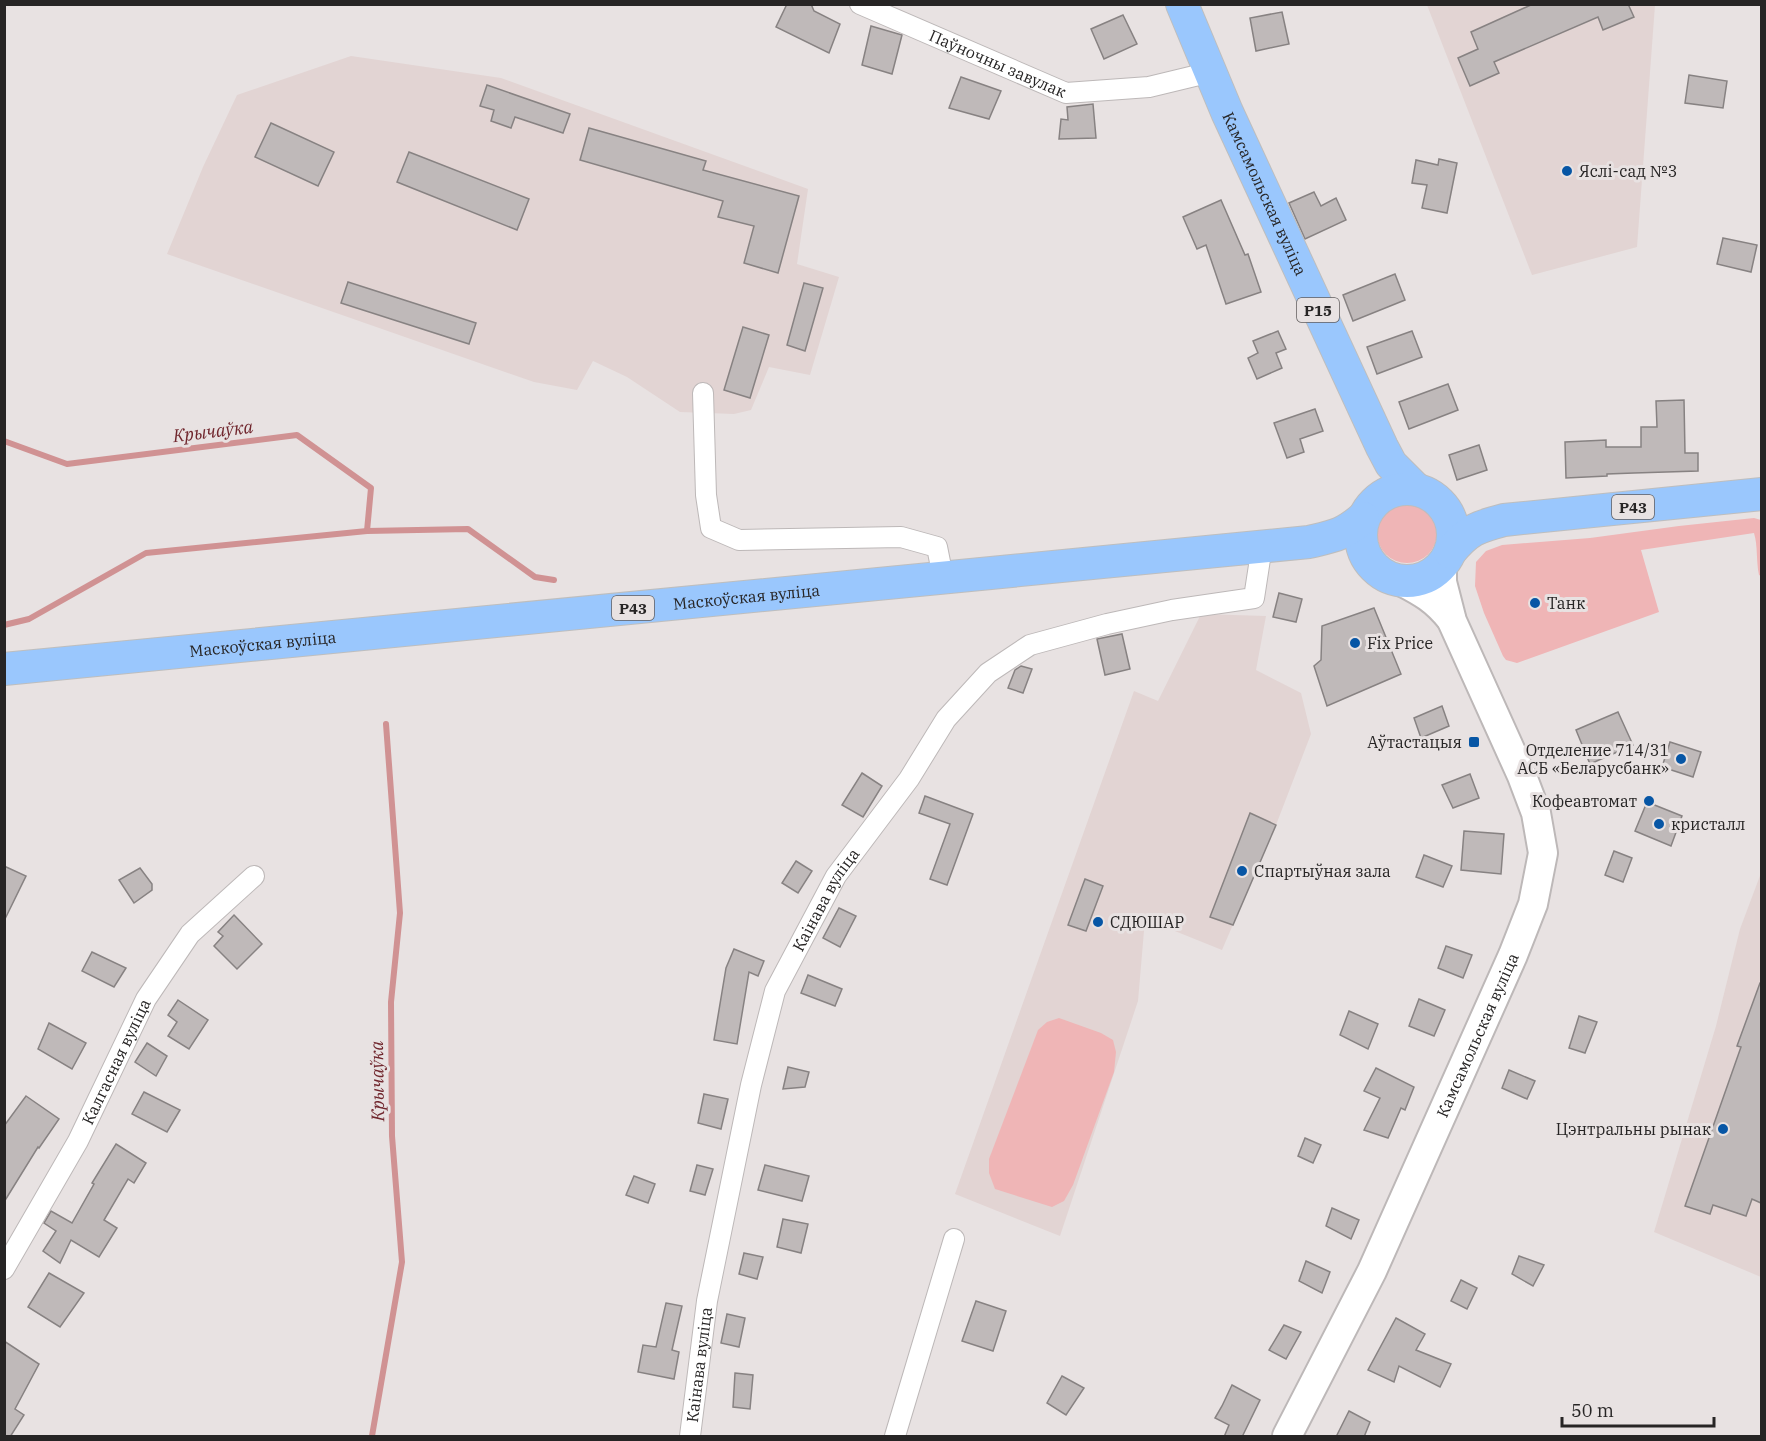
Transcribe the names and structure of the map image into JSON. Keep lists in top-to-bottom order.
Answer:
{
  "streets": {
    "main road": [
      "Камсамольская вуліца",
      "Р15",
      "Р43",
      "Маскоўская вуліца"
    ],
    "street": ["Паўночны завулак", "Каінава вуліца", "Калгасная вуліца"]
  },
  "crossings": [
    ["Паўночны завулак", "Камсамольская вуліца"],
    ["Камсамольская вуліца", "Р43"],
    ["Камсамольская вуліца", "Маскоўская вуліца"],
    ["Р43", "Маскоўская вуліца"],
    ["Маскоўская вуліца", "Каінава вуліца"]
  ],
  "water": ["Крычаўка"],
  "places": {
    "other": [
      "Яслі-сад №3",
      "Танк",
      "Fix Price",
      "Отделение 714/31 АСБ «Беларусбанк»",
      "Кофеавтомат",
      "кристалл",
      "Спартыўная зала",
      "СДЮШАР",
      "Цэнтральны рынак"
    ],
    "transit": ["Аўтастацыя"]
  },
  "scale_bar": "50 m"
}
